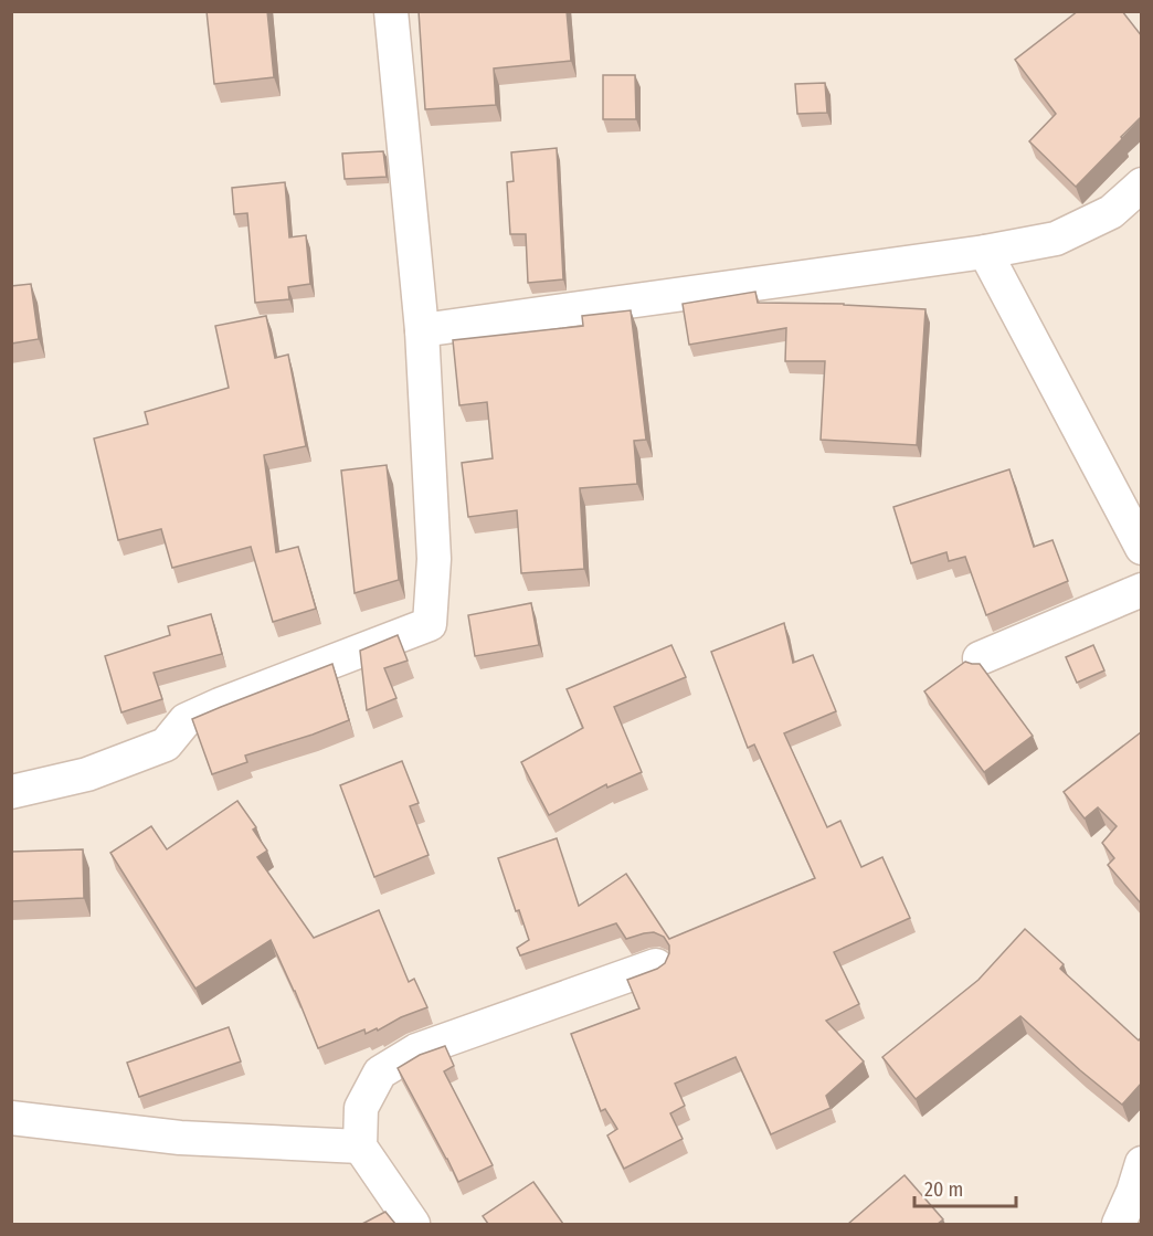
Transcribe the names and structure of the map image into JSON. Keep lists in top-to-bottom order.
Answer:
{
  "scale_bar": "20 m"
}
